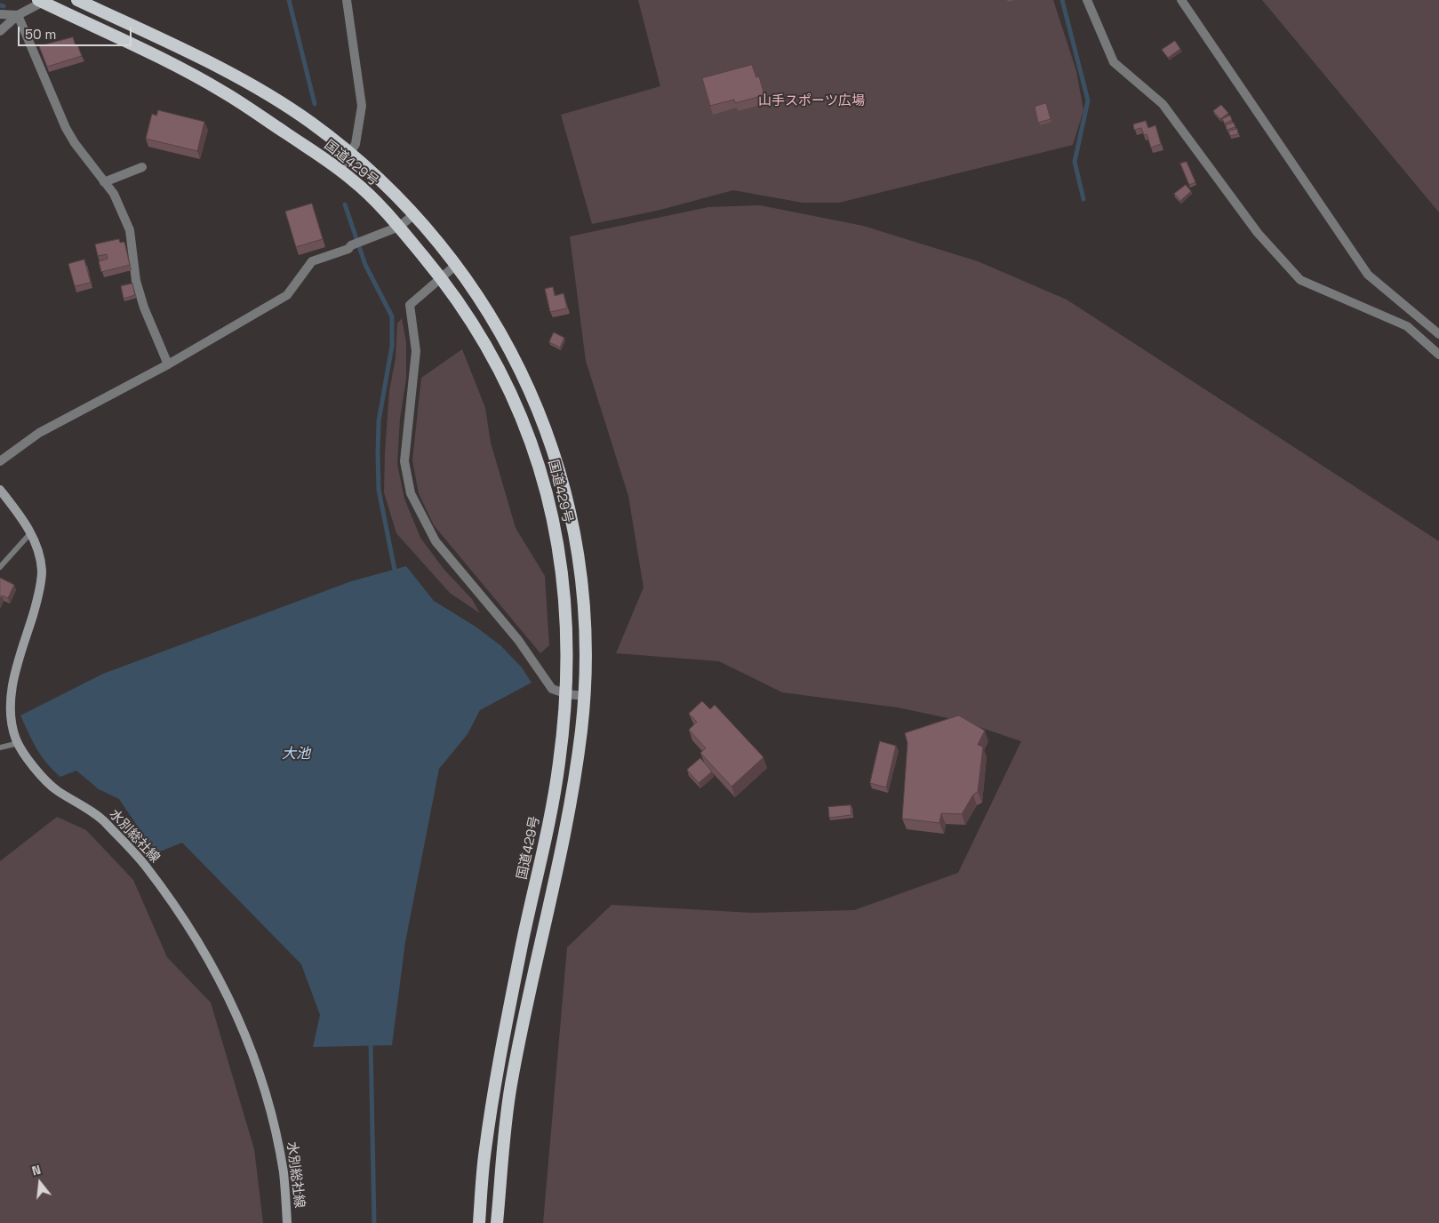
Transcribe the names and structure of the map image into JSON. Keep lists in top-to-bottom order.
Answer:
{
  "streets": {
    "highway": ["国道429号"],
    "main road": ["水別総社線"]
  },
  "water": ["大池"],
  "parks": ["山手スポーツ広場"],
  "scale_bar": "50 m",
  "north": "top"
}
